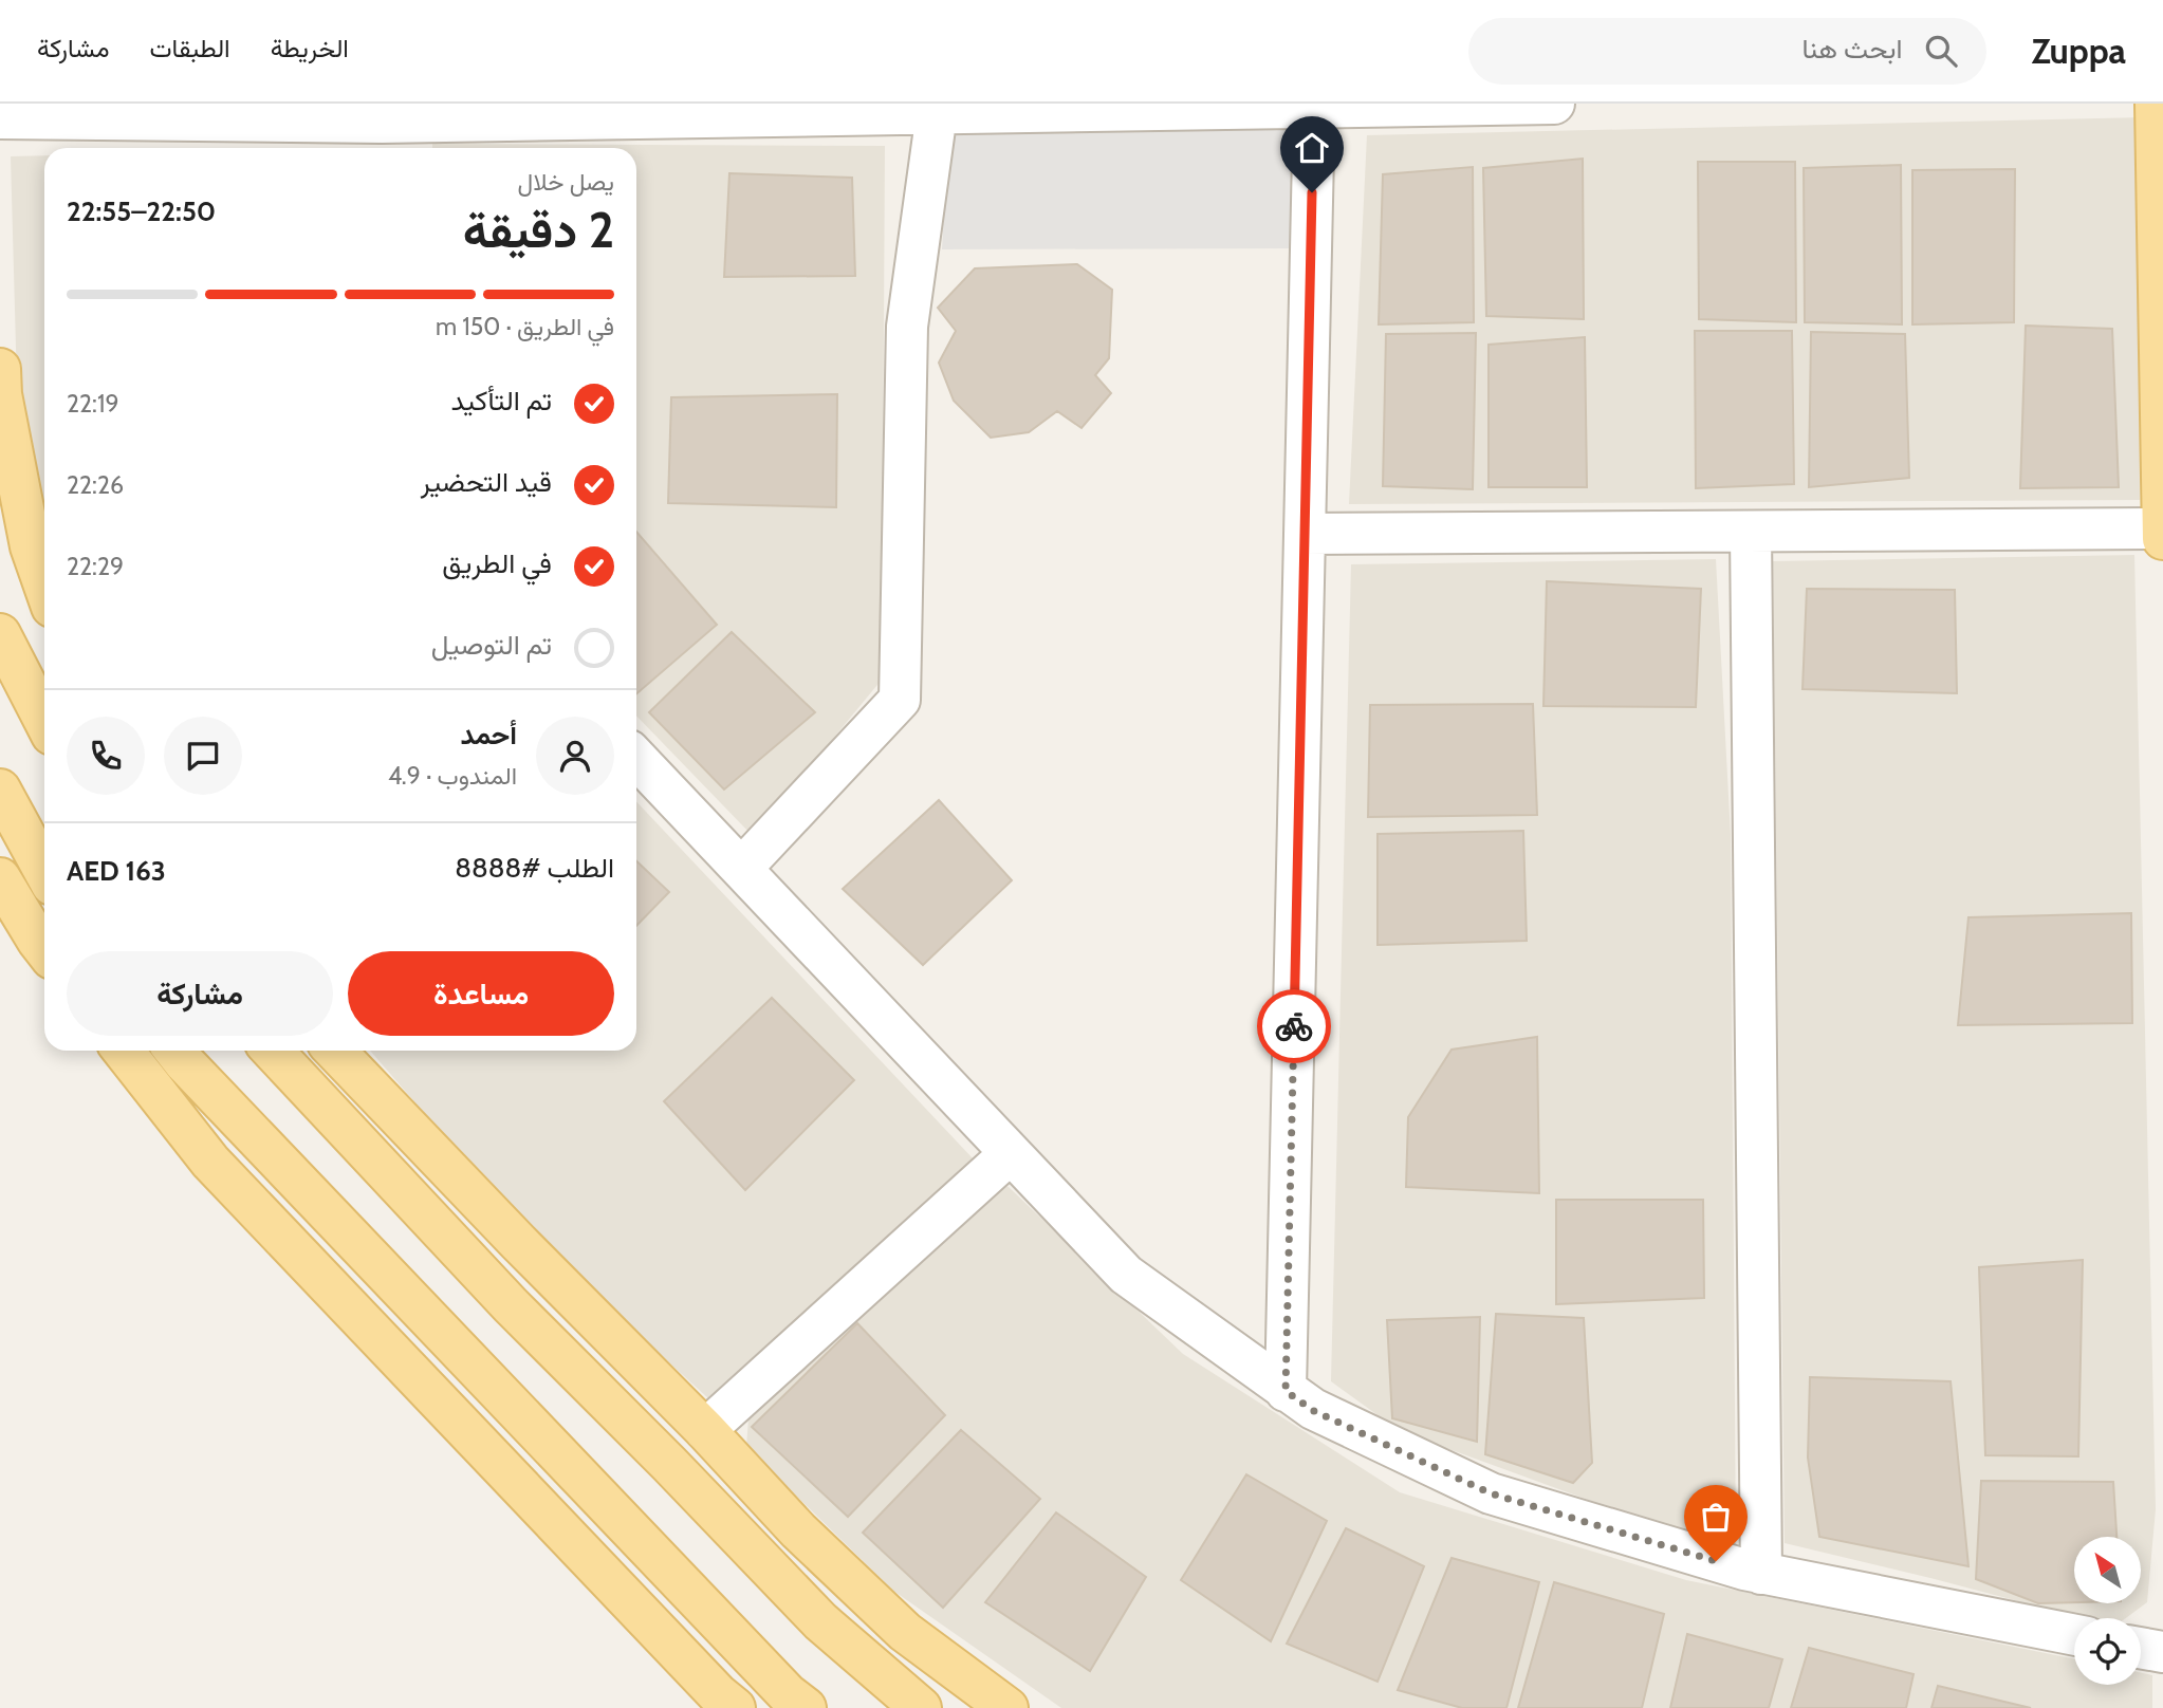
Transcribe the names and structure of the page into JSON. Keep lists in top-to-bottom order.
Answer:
{
  "north": "top left",
  "page": {
    "header": "Zuppa",
    "search": "ابحث هنا",
    "nav": ["الخريطة", "الطبقات", "مشاركة"],
    "heading": ["2 دقيقة", "يصل خلال", "22:50–22:55"],
    "panel": [
      "أحمد",
      "المندوب · 4.9",
      "الطلب #8888",
      "AED 163"
    ],
    "bar": "في الطريق · 150 m",
    "list": [
      ["تم التأكيد", "22:19"],
      ["قيد التحضير", "22:26"],
      ["في الطريق", "22:29"],
      "تم التوصيل"
    ],
    "buttons": ["مساعدة", "مشاركة"]
  }
}
